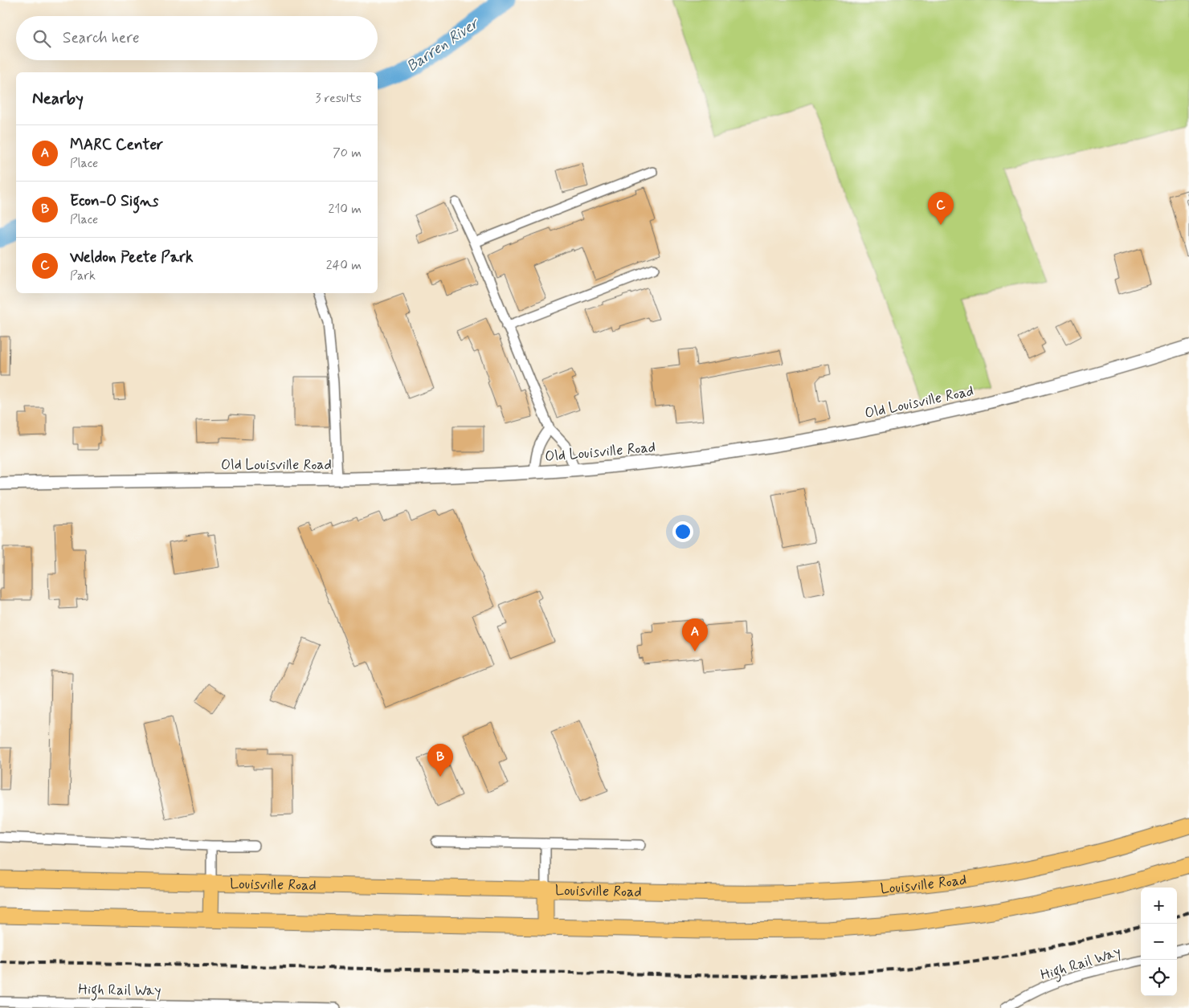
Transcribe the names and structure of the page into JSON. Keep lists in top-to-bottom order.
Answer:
{
  "streets": {
    "main road": ["Louisville Road"],
    "street": ["Old Louisville Road", "High Rail Way"]
  },
  "water": ["Barren River"],
  "page": {
    "search": "Search here",
    "heading": ["Nearby", "3 results"],
    "list": [
      {
        "mark": "A",
        "name": "MARC Center",
        "note": "Place",
        "value": "70 m"
      },
      {
        "mark": "B",
        "name": "Econ-O Signs",
        "note": "Place",
        "value": "210 m"
      },
      {
        "mark": "C",
        "name": "Weldon Peete Park",
        "note": "Park",
        "value": "240 m"
      }
    ],
    "pins": ["C", "A", "B"],
    "map_buttons": ["+", "−"]
  }
}
